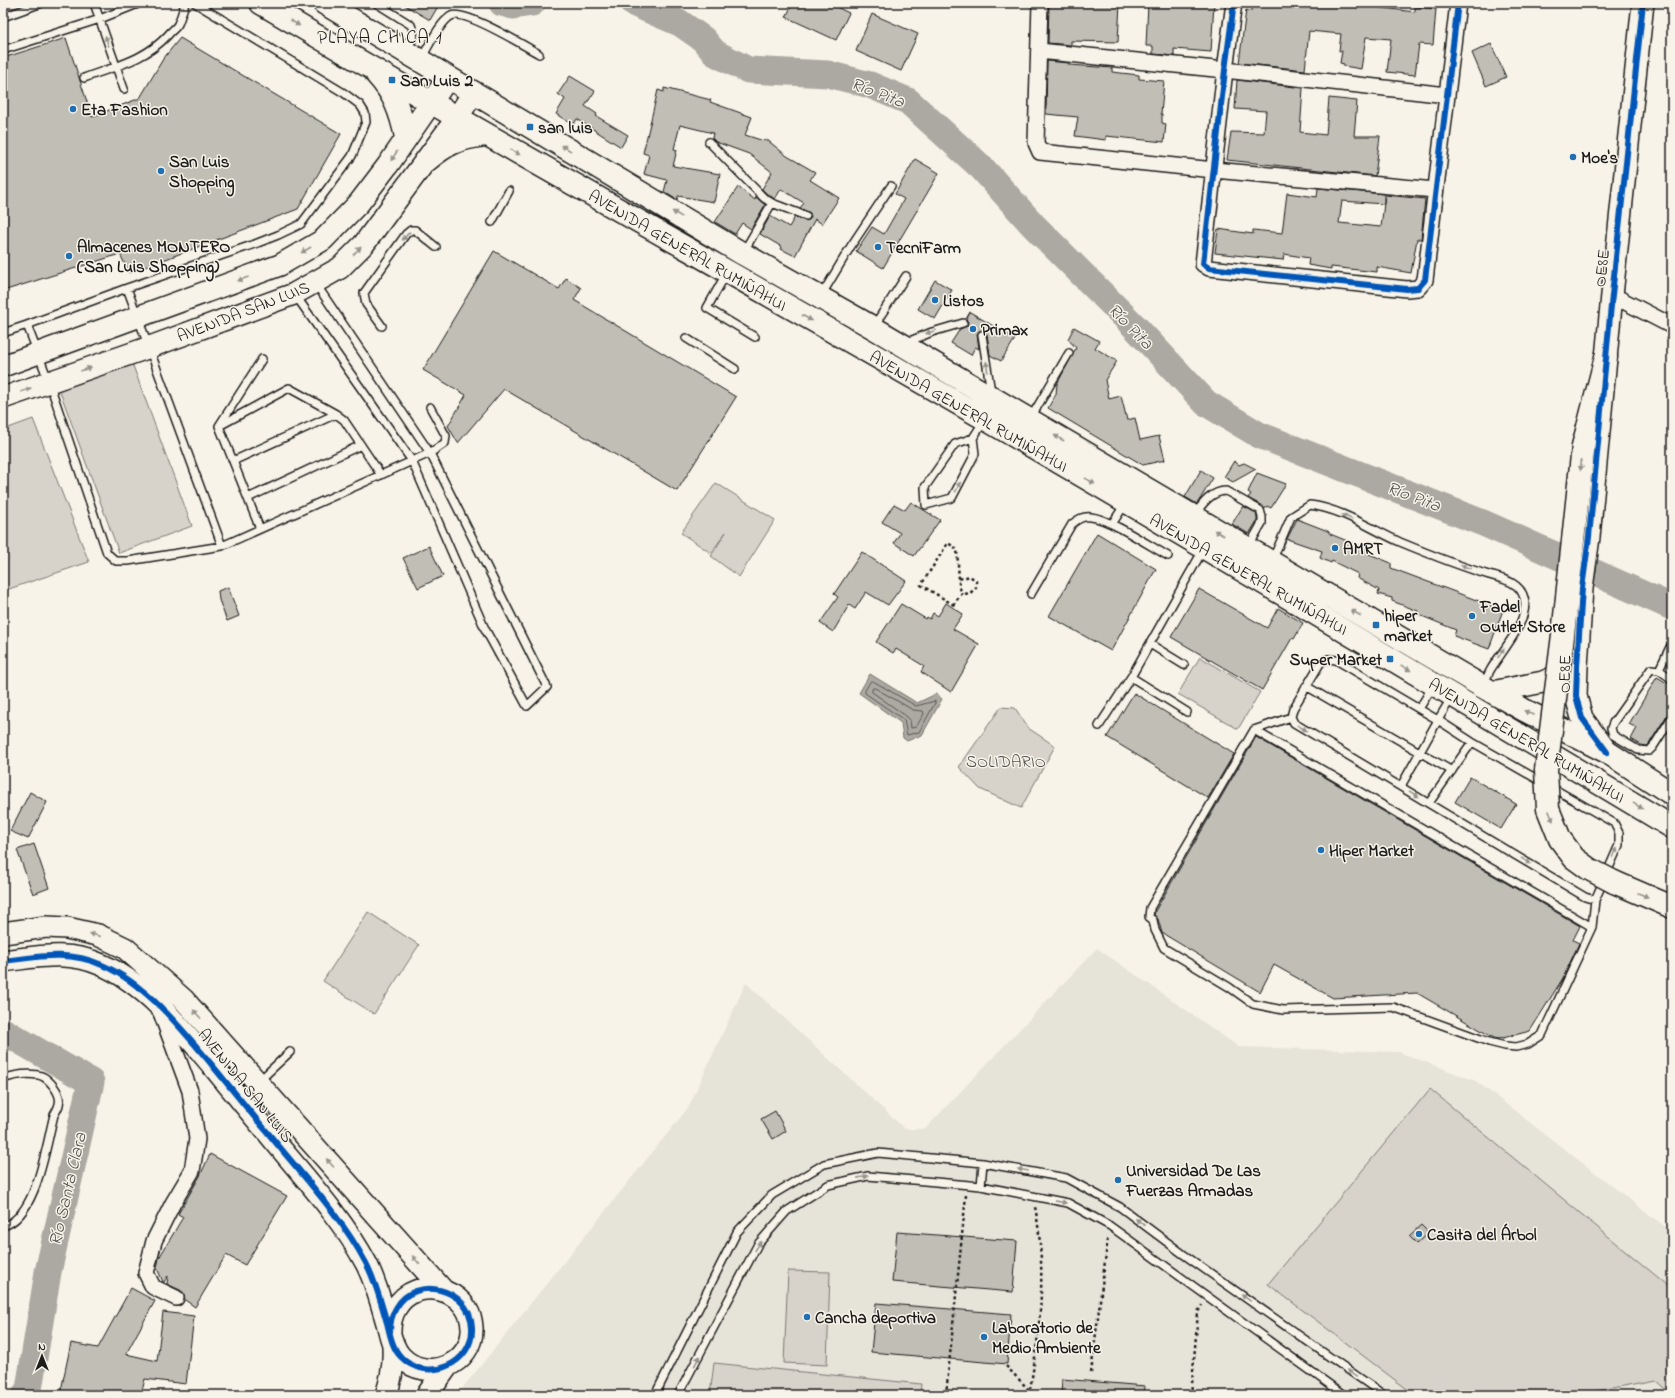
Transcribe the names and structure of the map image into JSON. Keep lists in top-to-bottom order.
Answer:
{
  "streets": {
    "highway": ["AVENIDA GENERAL RUMIÑAHUI"],
    "street": ["OE8E", "AVENIDA SAN LUIS"]
  },
  "crossings": [
    ["AVENIDA GENERAL RUMIÑAHUI", "OE8E"],
    ["AVENIDA GENERAL RUMIÑAHUI", "AVENIDA SAN LUIS"]
  ],
  "districts": ["PLAYA CHICA 1"],
  "water": ["Río Pita", "Río Santa Clara"],
  "parks": ["SOLIDARIO"],
  "places": {
    "transit": [
      "San Luis 2",
      "san luis",
      "hiper market",
      "Super Market"
    ],
    "other": [
      "Eta Fashion",
      "Moe's",
      "San Luis Shopping",
      "TecniFarm",
      "Almacenes MONTERO (San Luis Shopping)",
      "Listos",
      "Primax",
      "AMRT",
      "Fadel Outlet Store",
      "Hiper Market",
      "Universidad De Las Fuerzas Armadas",
      "Casita del Árbol",
      "Cancha deportiva",
      "Laboratorio de Medio Ambiente"
    ]
  },
  "north": "top"
}
